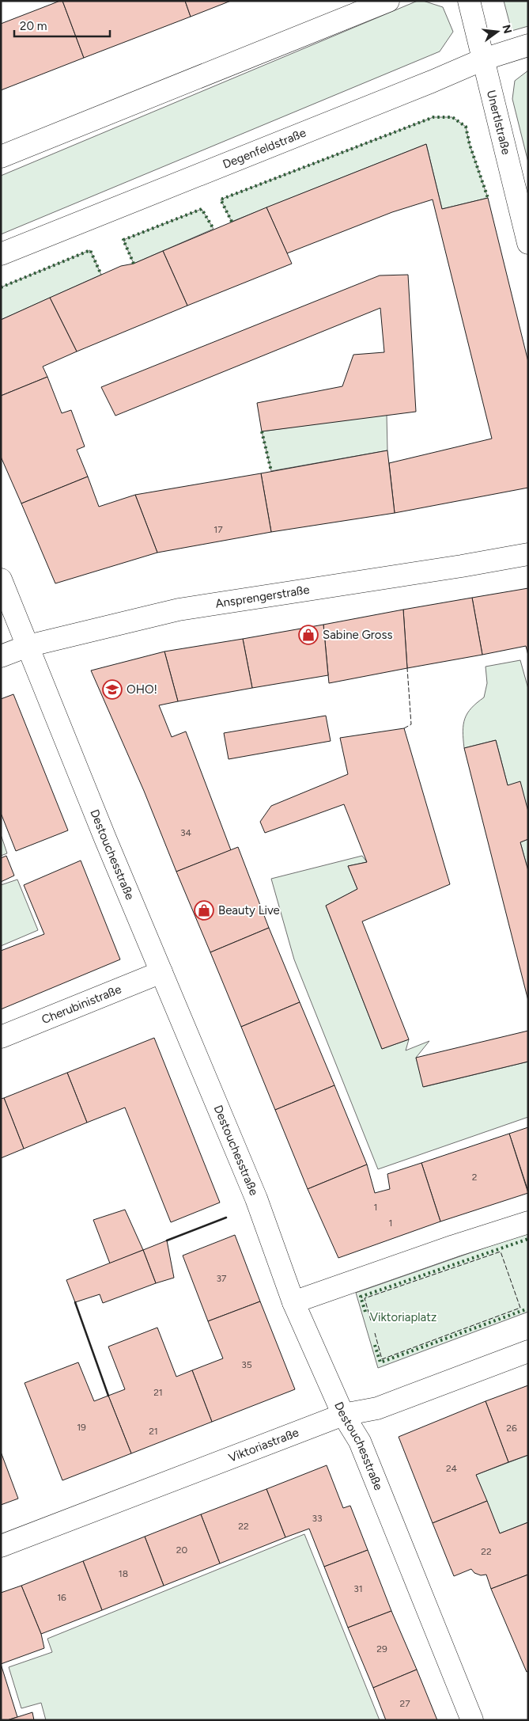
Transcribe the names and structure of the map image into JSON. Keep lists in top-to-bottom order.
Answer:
{
  "streets": {
    "street": [
      "Unertlstraße",
      "Degenfeldstraße",
      "Ansprengerstraße",
      "Destouchesstraße",
      "Cherubinistraße",
      "Viktoriastraße"
    ]
  },
  "crossings": [
    ["Unertlstraße", "Degenfeldstraße"],
    ["Ansprengerstraße", "Destouchesstraße"],
    ["Destouchesstraße", "Cherubinistraße"],
    ["Destouchesstraße", "Viktoriastraße"]
  ],
  "parks": ["Viktoriaplatz"],
  "places": {
    "shop": ["Sabine Gross", "Beauty Live"],
    "school or university": ["OHO!"]
  },
  "house_numbers": [
    "17",
    "34",
    "2",
    "1",
    "1",
    "37",
    "35",
    "21",
    "19",
    "26",
    "21",
    "24",
    "33",
    "22",
    "20",
    "22",
    "18",
    "31",
    "16",
    "29",
    "27"
  ],
  "scale_bar": "20 m",
  "north": "right"
}
